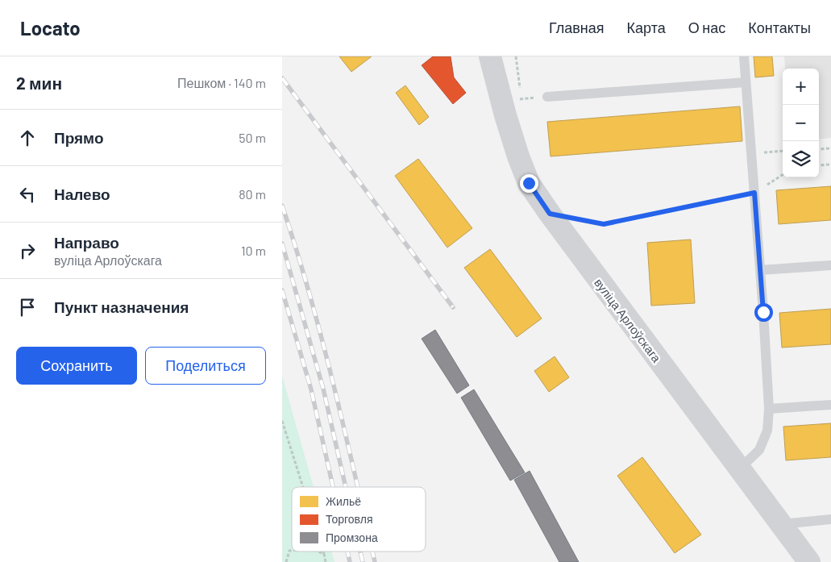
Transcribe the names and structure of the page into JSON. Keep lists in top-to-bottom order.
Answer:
{
  "streets": {
    "street": ["вуліца Арлоўскага"]
  },
  "legend": ["Жильё", "Торговля", "Промзона"],
  "page": {
    "header": "Locato",
    "nav": [
      "Главная",
      "Карта",
      "О нас",
      "Контакты"
    ],
    "heading": ["2 мин", "Пешком · 140 m"],
    "map_buttons": ["+", "−"],
    "list": [
      ["Прямо", "50 m"],
      ["Налево", "80 m"],
      ["Направо", "вуліца Арлоўскага", "10 m"],
      "Пункт назначения"
    ],
    "buttons": ["Сохранить", "Поделиться"]
  }
}
